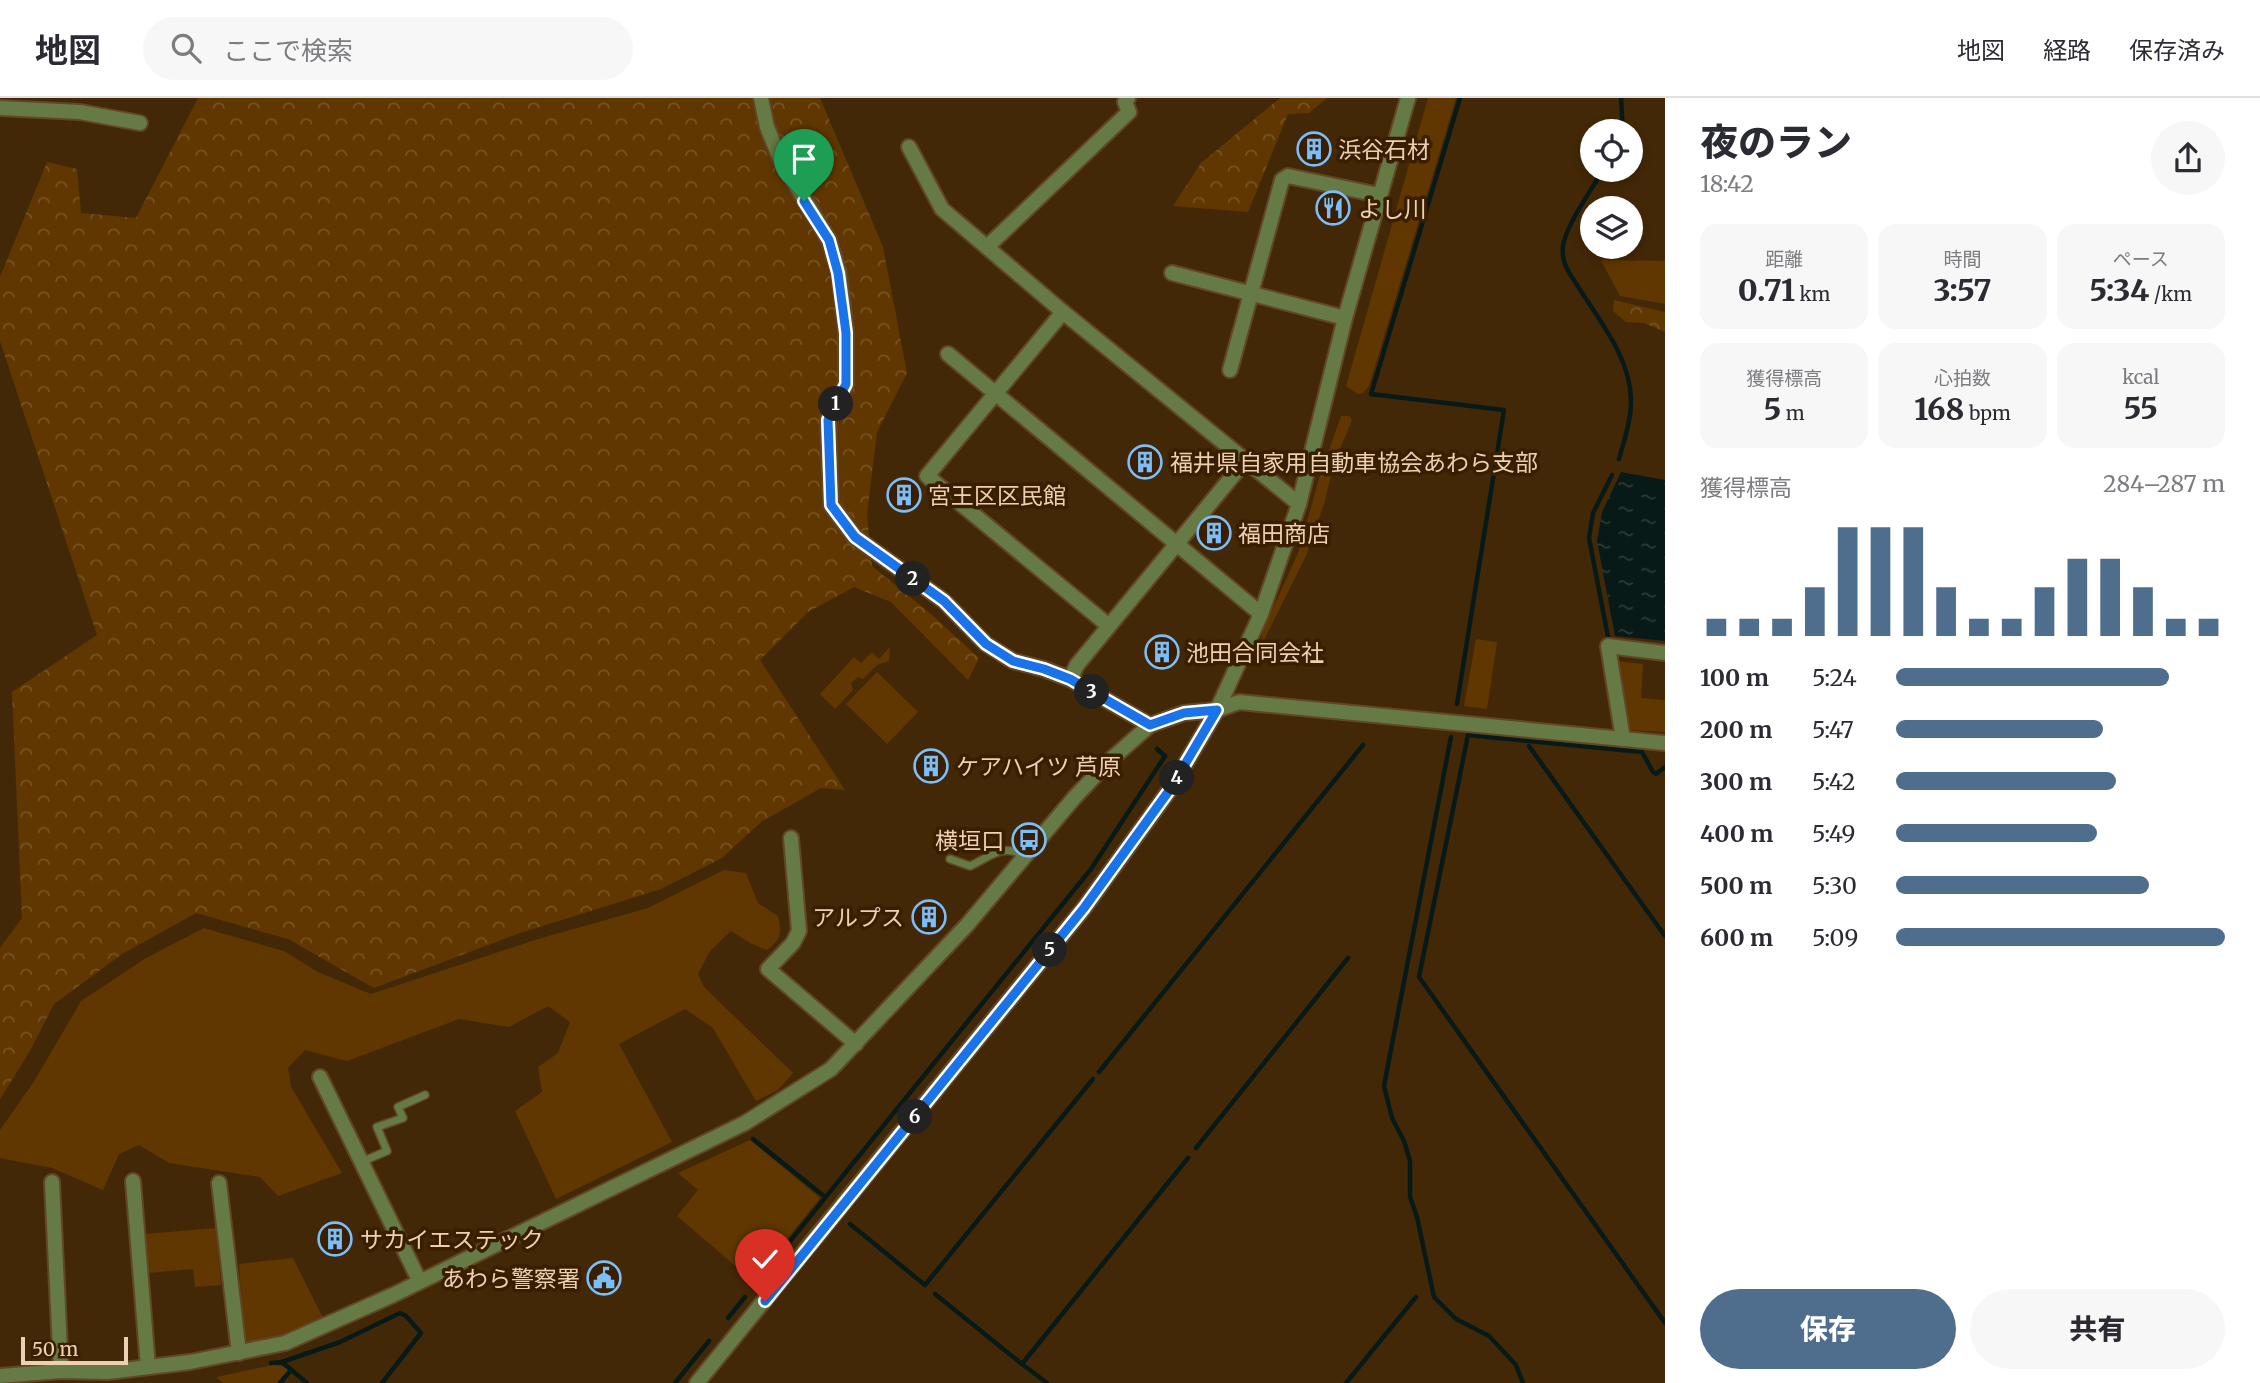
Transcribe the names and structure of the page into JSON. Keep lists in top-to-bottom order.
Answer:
{
  "places": {
    "building": [
      "浜谷石材",
      "福井県自家用自動車協会あわら支部",
      "宮王区区民館",
      "福田商店",
      "池田合同会社",
      "ケアハイツ 芦原",
      "アルプス",
      "サカイエステック"
    ],
    "restaurant": ["よし川"],
    "bus stop": ["横垣口"],
    "public building": ["あわら警察署"]
  },
  "scale_bar": "50 m",
  "page": {
    "header": "地図",
    "search": "ここで検索",
    "nav": ["地図", "経路", "保存済み"],
    "heading": ["夜のラン", "18:42"],
    "stats": [
      ["距離", "0.71 km"],
      ["時間", "3:57"],
      ["ペース", "5:34 /km"],
      ["獲得標高", "5 m"],
      ["心拍数", "168 bpm"],
      ["kcal", "55"]
    ],
    "pins": [
      "1",
      "2",
      "3",
      "4",
      "5",
      "6"
    ],
    "chart": ["獲得標高", "284–287 m"],
    "list": [
      {
        "name": "100 m",
        "note": "5:24"
      },
      {
        "name": "200 m",
        "note": "5:47"
      },
      {
        "name": "300 m",
        "note": "5:42"
      },
      {
        "name": "400 m",
        "note": "5:49"
      },
      {
        "name": "500 m",
        "note": "5:30"
      },
      {
        "name": "600 m",
        "note": "5:09"
      }
    ],
    "buttons": ["保存", "共有"],
    "scale": "50 m"
  }
}
